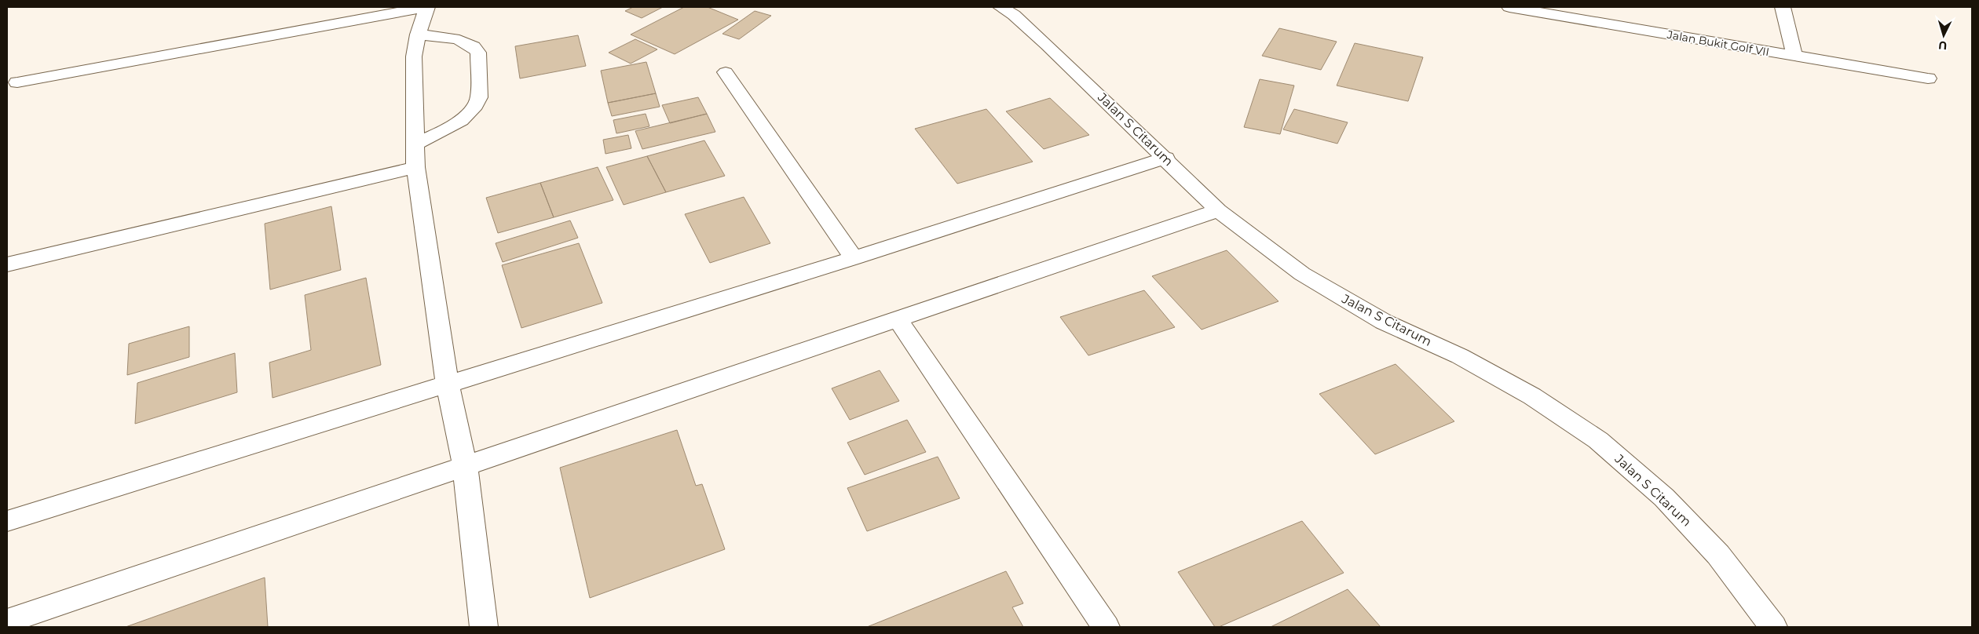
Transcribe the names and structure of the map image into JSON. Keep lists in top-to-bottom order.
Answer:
{
  "streets": {
    "street": ["Jalan Bukit Golf VII", "Jalan S Citarum"]
  },
  "north": "bottom"
}
